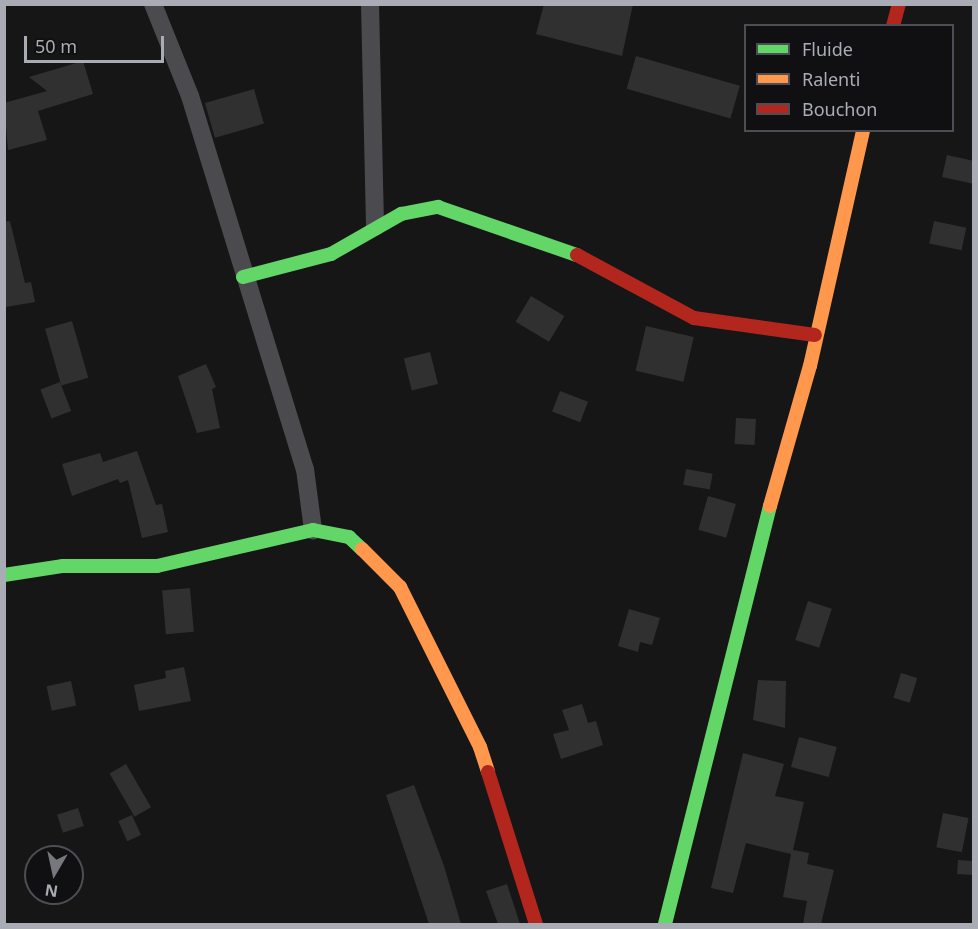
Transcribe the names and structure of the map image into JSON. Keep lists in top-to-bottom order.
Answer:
{
  "legend": ["Fluide", "Ralenti", "Bouchon"],
  "scale_bar": "50 m",
  "north": "bottom"
}
